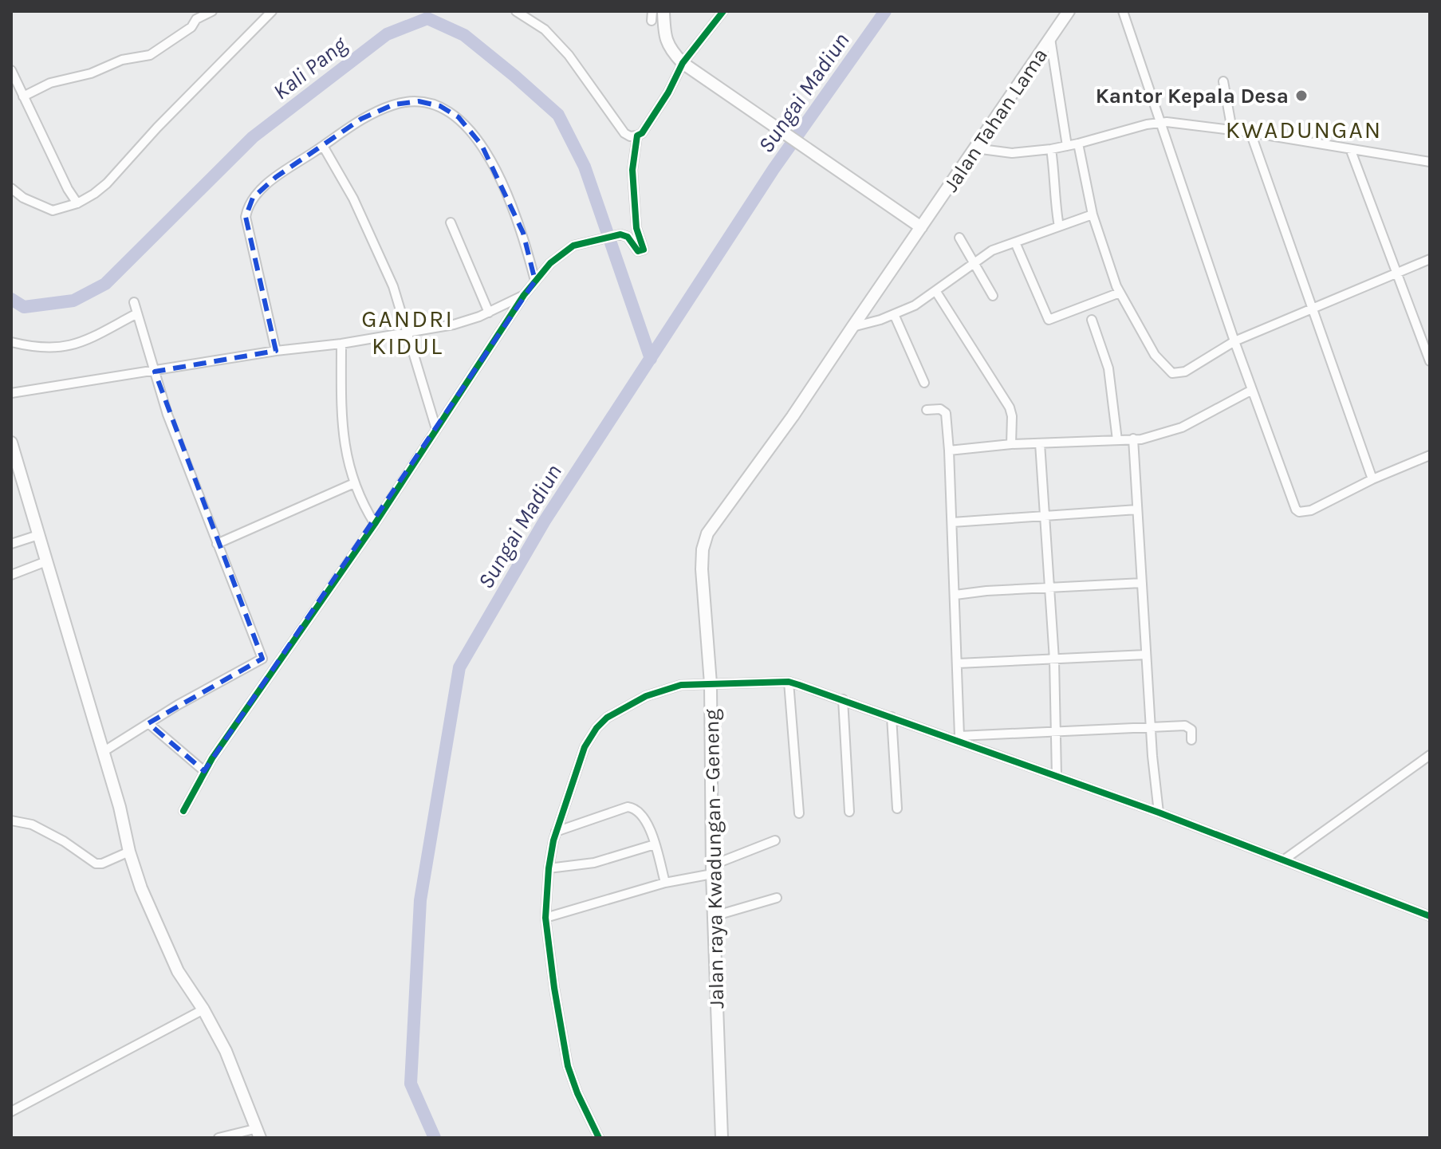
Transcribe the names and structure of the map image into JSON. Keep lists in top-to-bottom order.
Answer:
{
  "streets": {
    "main road": ["Jalan Tahan Lama", "Jalan raya Kwadungan - Geneng"]
  },
  "crossings": [
    ["Jalan Tahan Lama", "Jalan raya Kwadungan - Geneng"]
  ],
  "districts": ["KWADUNGAN", "GANDRI KIDUL"],
  "water": ["Kali Pang", "Sungai Madiun"],
  "places": ["Kantor Kepala Desa"]
}
